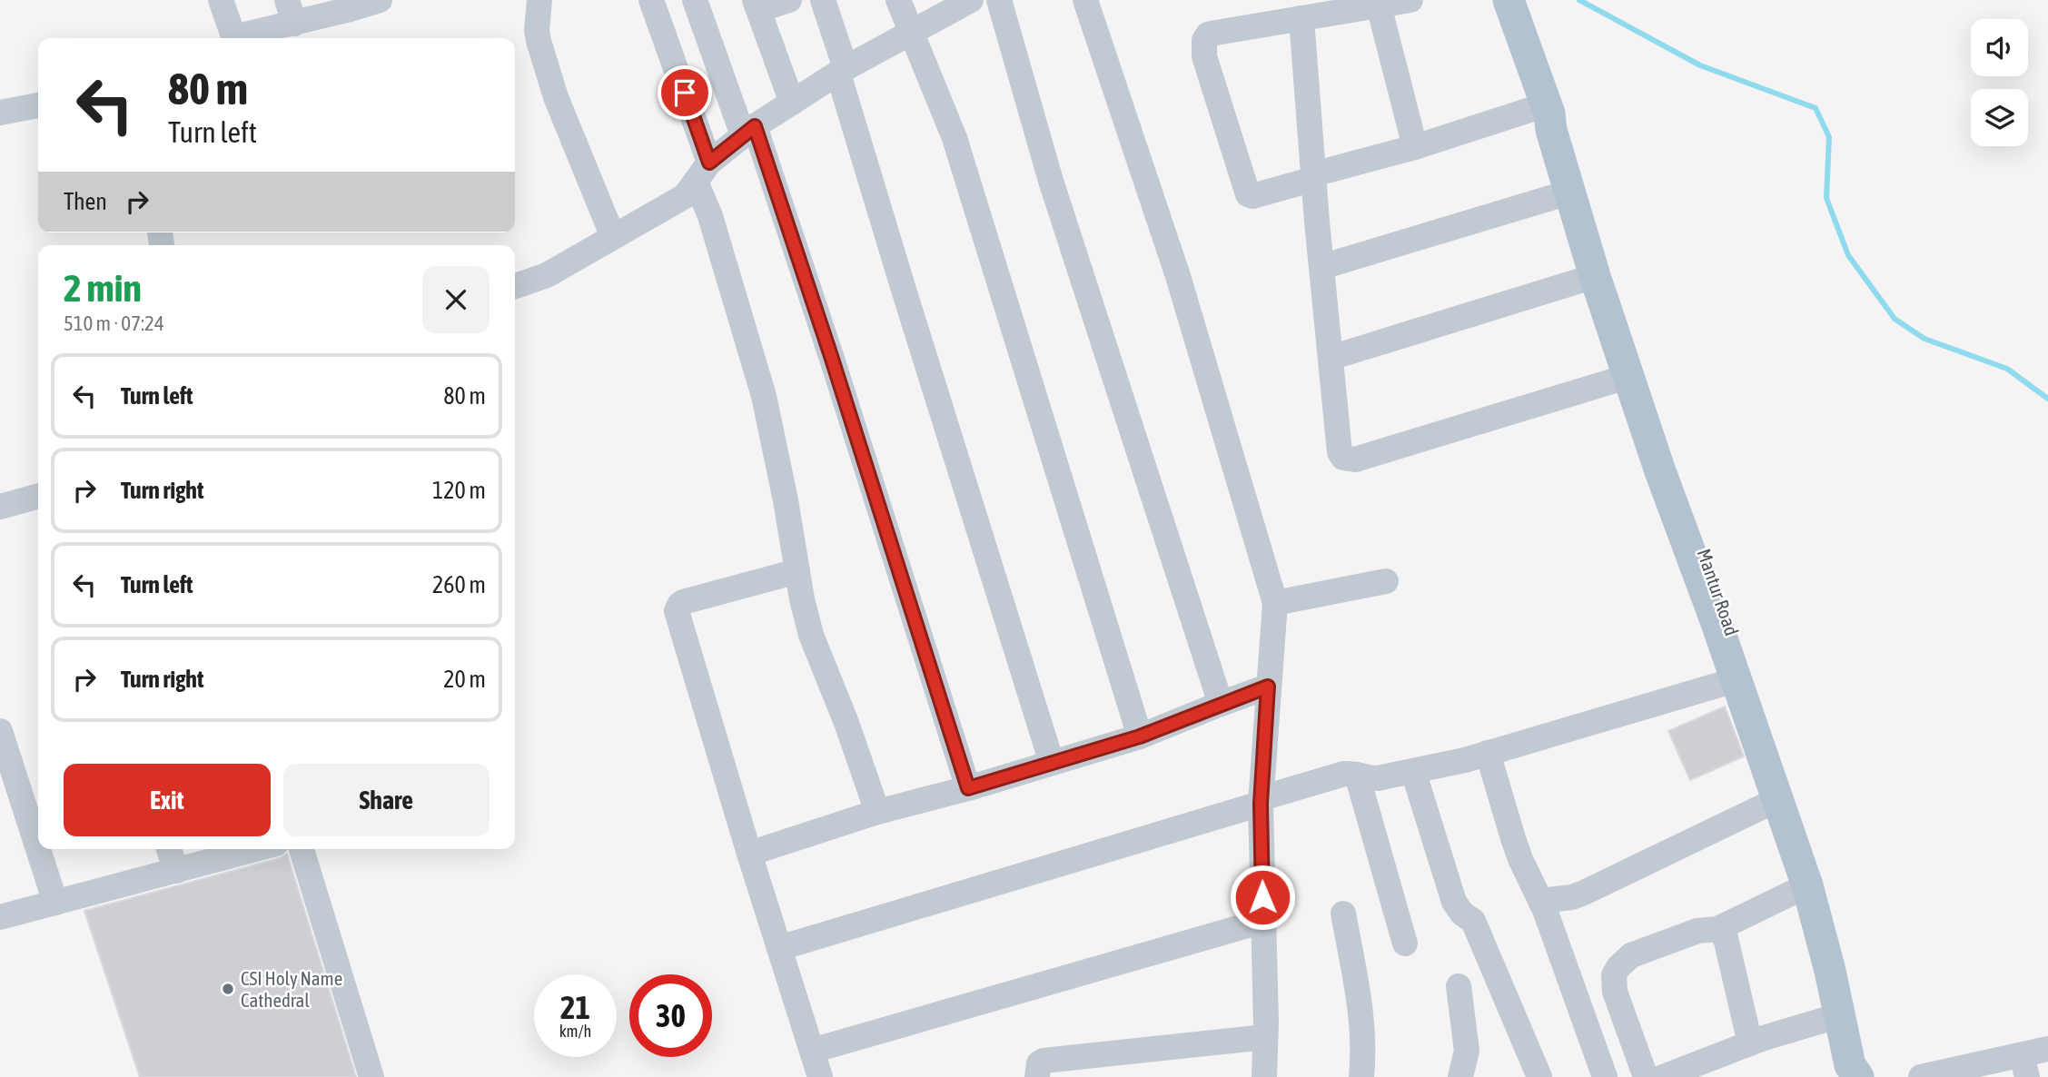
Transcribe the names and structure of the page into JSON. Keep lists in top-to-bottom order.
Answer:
{
  "streets": {
    "main road": ["Mantur Road"]
  },
  "places": ["CSI Holy Name Cathedral"],
  "page": {
    "turn": ["80 m", "Turn left"],
    "then": "Then",
    "heading": ["2 min", "510 m · 07:24"],
    "list": [
      {
        "name": "Turn left",
        "value": "80 m"
      },
      {
        "name": "Turn right",
        "value": "120 m"
      },
      {
        "name": "Turn left",
        "value": "260 m"
      },
      {
        "name": "Turn right",
        "value": "20 m"
      }
    ],
    "buttons": ["Exit", "Share"],
    "speed": "21 km/h",
    "limit": "30"
  }
}
